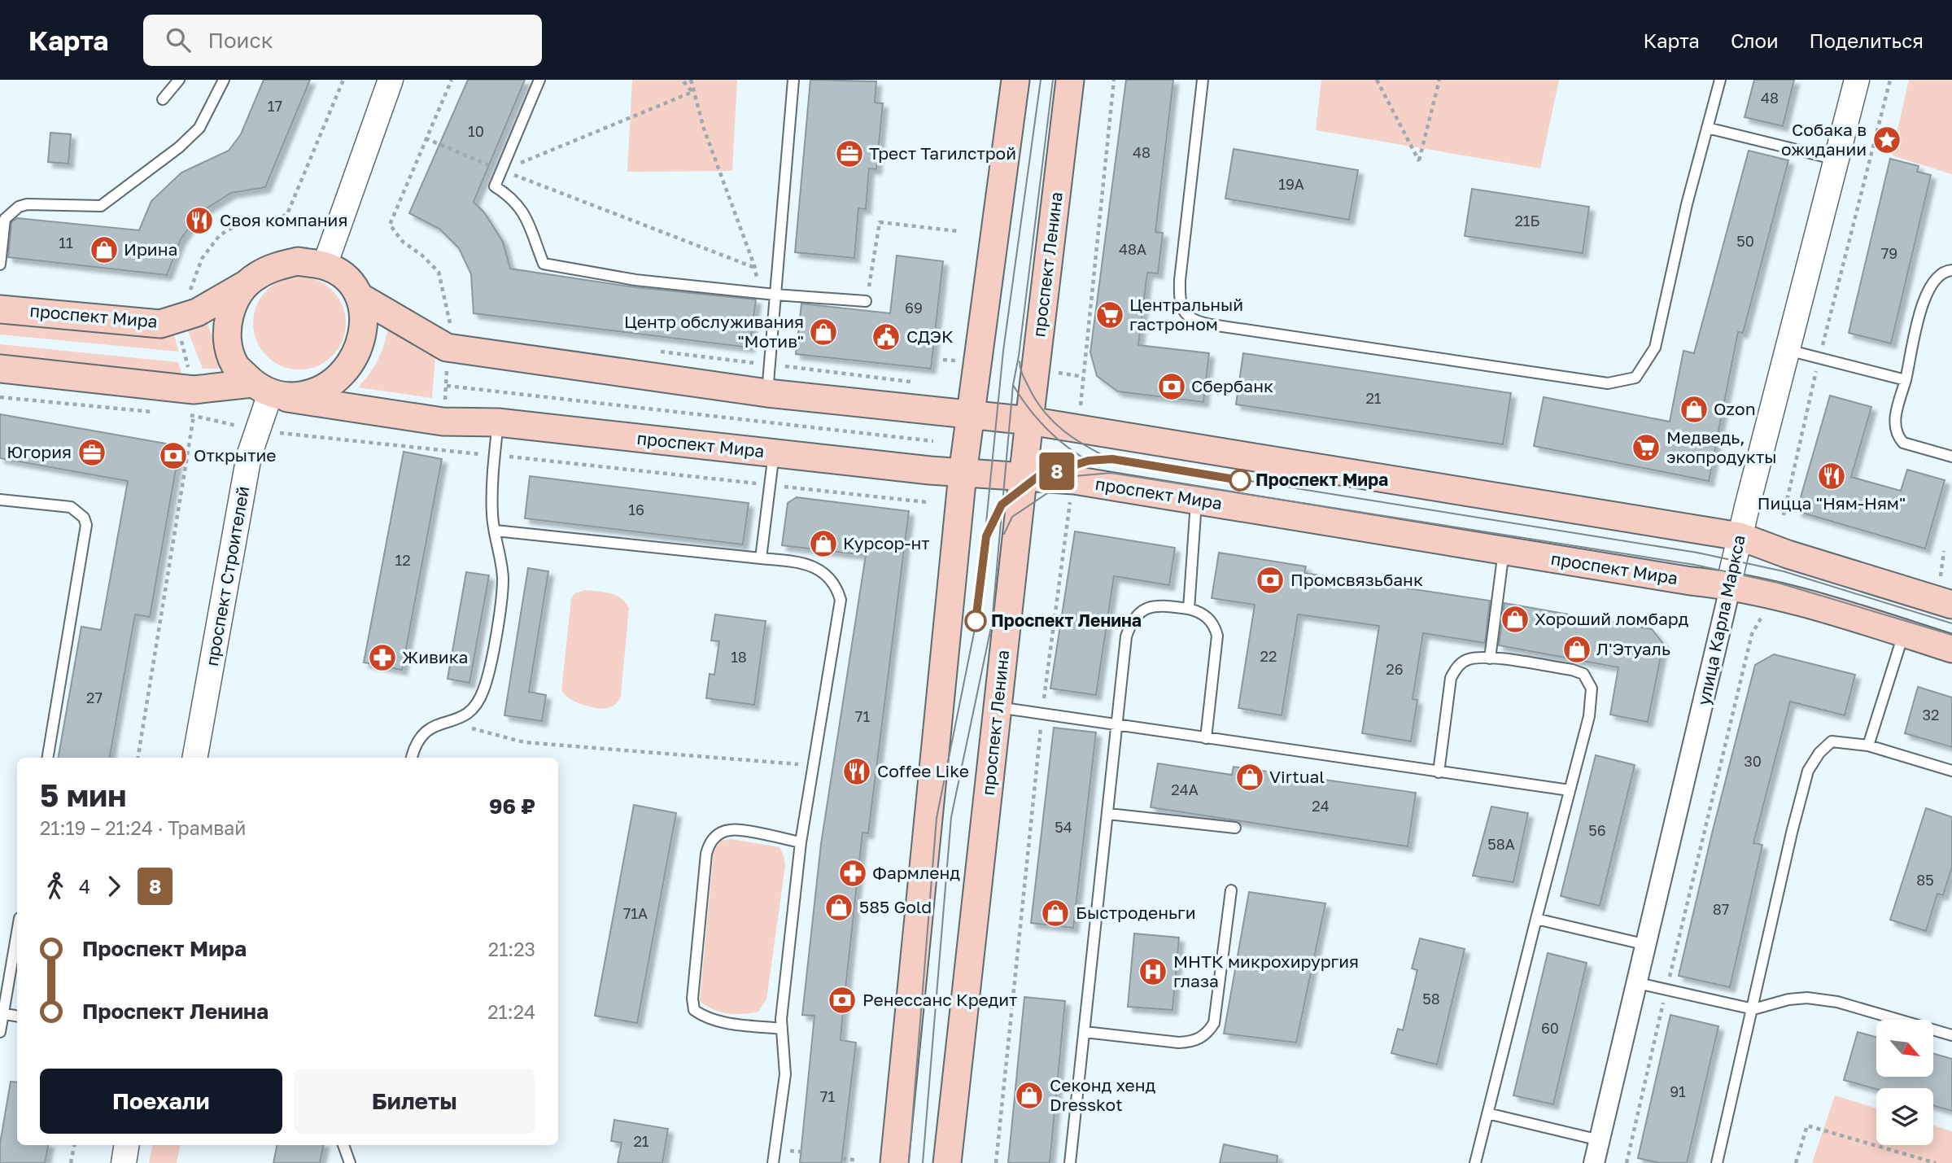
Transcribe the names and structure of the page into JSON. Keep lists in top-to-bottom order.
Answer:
{
  "streets": {
    "main road": ["проспект Ленина", "проспект Мира"],
    "street": ["проспект Строителей", "улица Карла Маркса"]
  },
  "crossings": [
    ["проспект Ленина", "проспект Мира"],
    ["проспект Мира", "проспект Строителей"],
    ["проспект Мира", "улица Карла Маркса"]
  ],
  "places": {
    "place": ["Собака в ожидании"],
    "office": ["Трест Тагилстрой", "Югория"],
    "restaurant": ["Своя компания", "Пицца \"Ням-Ням\"", "Coffee Like"],
    "shop": [
      "Ирина",
      "Центр обслуживания \"Мотив\"",
      "Ozon",
      "Курсор-нт",
      "Хороший ломбард",
      "Л'Этуаль",
      "Virtual",
      "585 Gold",
      "Быстроденьги",
      "Секонд хенд Dresskot"
    ],
    "supermarket": ["Центральный гастроном", "Медведь, экопродукты"],
    "public building": ["СДЭК"],
    "bank": [
      "Сбербанк",
      "Открытие",
      "Промсвязьбанк",
      "Ренессанс Кредит"
    ],
    "other": ["Проспект Мира", "Проспект Ленина"],
    "pharmacy": ["Живика", "Фармленд"],
    "hospital": ["МНТК микрохирургия глаза"]
  },
  "lines": ["tram line 8"],
  "house_numbers": [
    "48",
    "17",
    "10",
    "48",
    "19А",
    "21Б",
    "50",
    "11",
    "48А",
    "79",
    "69",
    "21",
    "16",
    "12",
    "22",
    "18",
    "26",
    "27",
    "32",
    "71",
    "30",
    "24А",
    "24",
    "54",
    "56",
    "58А",
    "85",
    "87",
    "71А",
    "58",
    "60",
    "91",
    "71",
    "21"
  ],
  "north": "bottom right",
  "page": {
    "header": "Карта",
    "search": "Поиск",
    "nav": ["Карта", "Слои", "Поделиться"],
    "on_map": "8",
    "heading": ["5 мин", "21:19 – 21:24 · Трамвай", "96 ₽"],
    "legs": ["4", "8"],
    "list": [
      {
        "name": "Проспект Мира",
        "value": "21:23"
      },
      {
        "name": "Проспект Ленина",
        "value": "21:24"
      }
    ],
    "buttons": ["Поехали", "Билеты"]
  }
}
